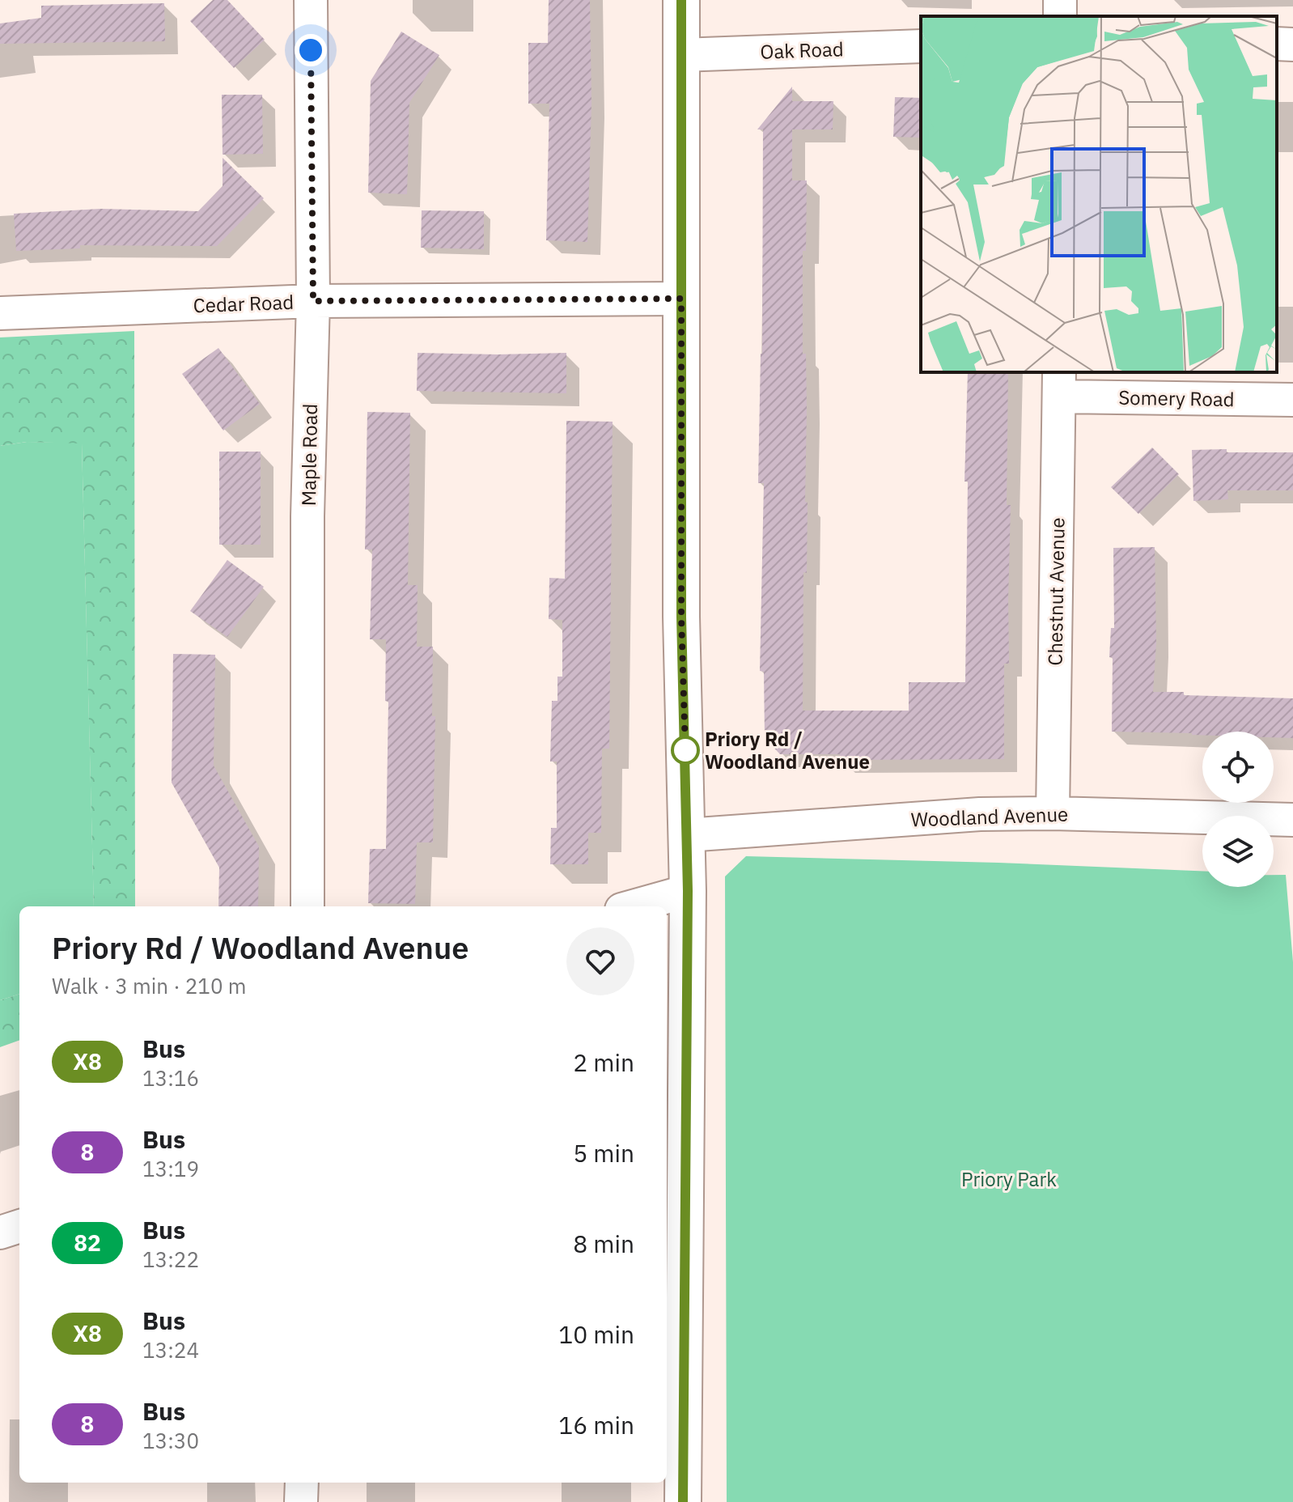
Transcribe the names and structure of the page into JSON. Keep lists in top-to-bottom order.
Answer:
{
  "streets": {
    "street": [
      "Oak Road",
      "Cedar Road",
      "Somery Road",
      "Maple Road",
      "Chestnut Avenue",
      "Woodland Avenue"
    ]
  },
  "crossings": [
    ["Cedar Road", "Maple Road"],
    ["Somery Road", "Chestnut Avenue"],
    ["Chestnut Avenue", "Woodland Avenue"]
  ],
  "parks": ["Priory Park"],
  "places": ["Priory Rd / Woodland Avenue"],
  "lines": ["bus line X8"],
  "page": {
    "heading": ["Priory Rd / Woodland Avenue", "Walk · 3 min · 210 m"],
    "list": [
      {
        "mark": "X8",
        "name": "Bus",
        "note": "13:16",
        "value": "2 min"
      },
      {
        "mark": "8",
        "name": "Bus",
        "note": "13:19",
        "value": "5 min"
      },
      {
        "mark": "82",
        "name": "Bus",
        "note": "13:22",
        "value": "8 min"
      },
      {
        "mark": "X8",
        "name": "Bus",
        "note": "13:24",
        "value": "10 min"
      },
      {
        "mark": "8",
        "name": "Bus",
        "note": "13:30",
        "value": "16 min"
      }
    ]
  }
}
